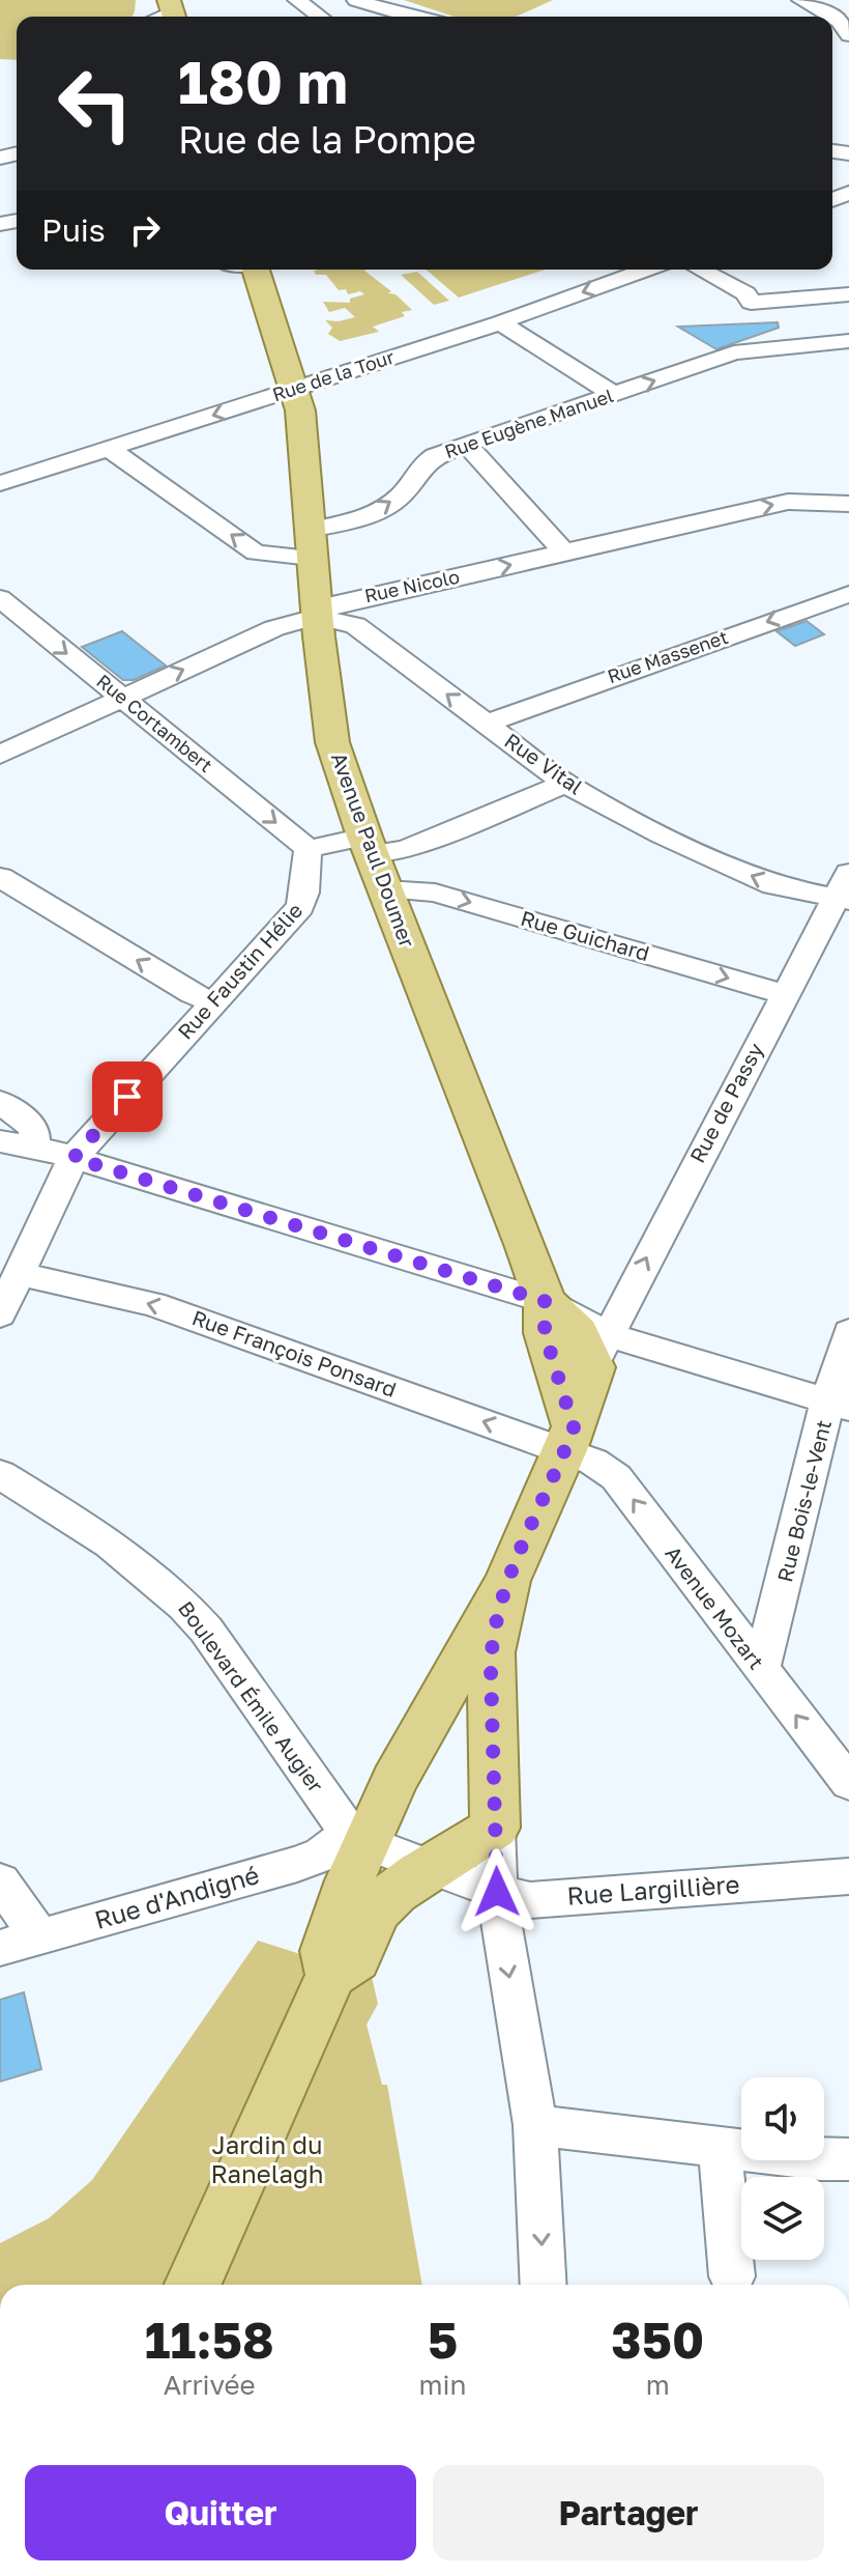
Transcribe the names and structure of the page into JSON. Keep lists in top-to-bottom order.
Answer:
{
  "streets": {
    "main road": ["Avenue Paul Doumer"],
    "street": [
      "Rue de la Tour",
      "Rue Eugène Manuel",
      "Rue Nicolo",
      "Rue Massenet",
      "Rue Cortambert",
      "Rue Vital",
      "Rue Guichard",
      "Rue Faustin Hélie",
      "Rue de Passy",
      "Rue François Ponsard",
      "Rue Bois-le-Vent",
      "Avenue Mozart",
      "Boulevard Émile Augier",
      "Rue Largillière",
      "Rue d'Andigné"
    ]
  },
  "crossings": [
    ["Rue de la Tour", "Avenue Paul Doumer"],
    ["Rue Eugène Manuel", "Avenue Paul Doumer"],
    ["Rue Nicolo", "Rue Cortambert"],
    ["Rue Nicolo", "Rue Vital"],
    ["Rue Nicolo", "Avenue Paul Doumer"],
    ["Rue Massenet", "Rue Vital"],
    ["Rue Cortambert", "Rue Faustin Hélie"],
    ["Rue Vital", "Avenue Paul Doumer"],
    ["Rue Vital", "Rue de Passy"],
    ["Avenue Paul Doumer", "Rue Guichard"],
    ["Rue Guichard", "Rue de Passy"],
    ["Rue Faustin Hélie", "Rue François Ponsard"],
    ["Rue François Ponsard", "Avenue Mozart"],
    ["Rue Bois-le-Vent", "Avenue Mozart"],
    ["Boulevard Émile Augier", "Rue Largillière"],
    ["Boulevard Émile Augier", "Rue d'Andigné"],
    ["Rue Largillière", "Rue d'Andigné"]
  ],
  "one_way": [
    "Rue de la Tour",
    "Rue Eugène Manuel",
    "Rue Massenet",
    "Rue Guichard",
    "Rue de Passy",
    "Avenue Mozart"
  ],
  "parks": ["Jardin du Ranelagh"],
  "page": {
    "turn": ["180 m", "Rue de la Pompe"],
    "then": "Puis",
    "eta": [
      "11:58",
      "Arrivée",
      "5",
      "min",
      "350",
      "m"
    ],
    "buttons": ["Quitter", "Partager"]
  }
}
